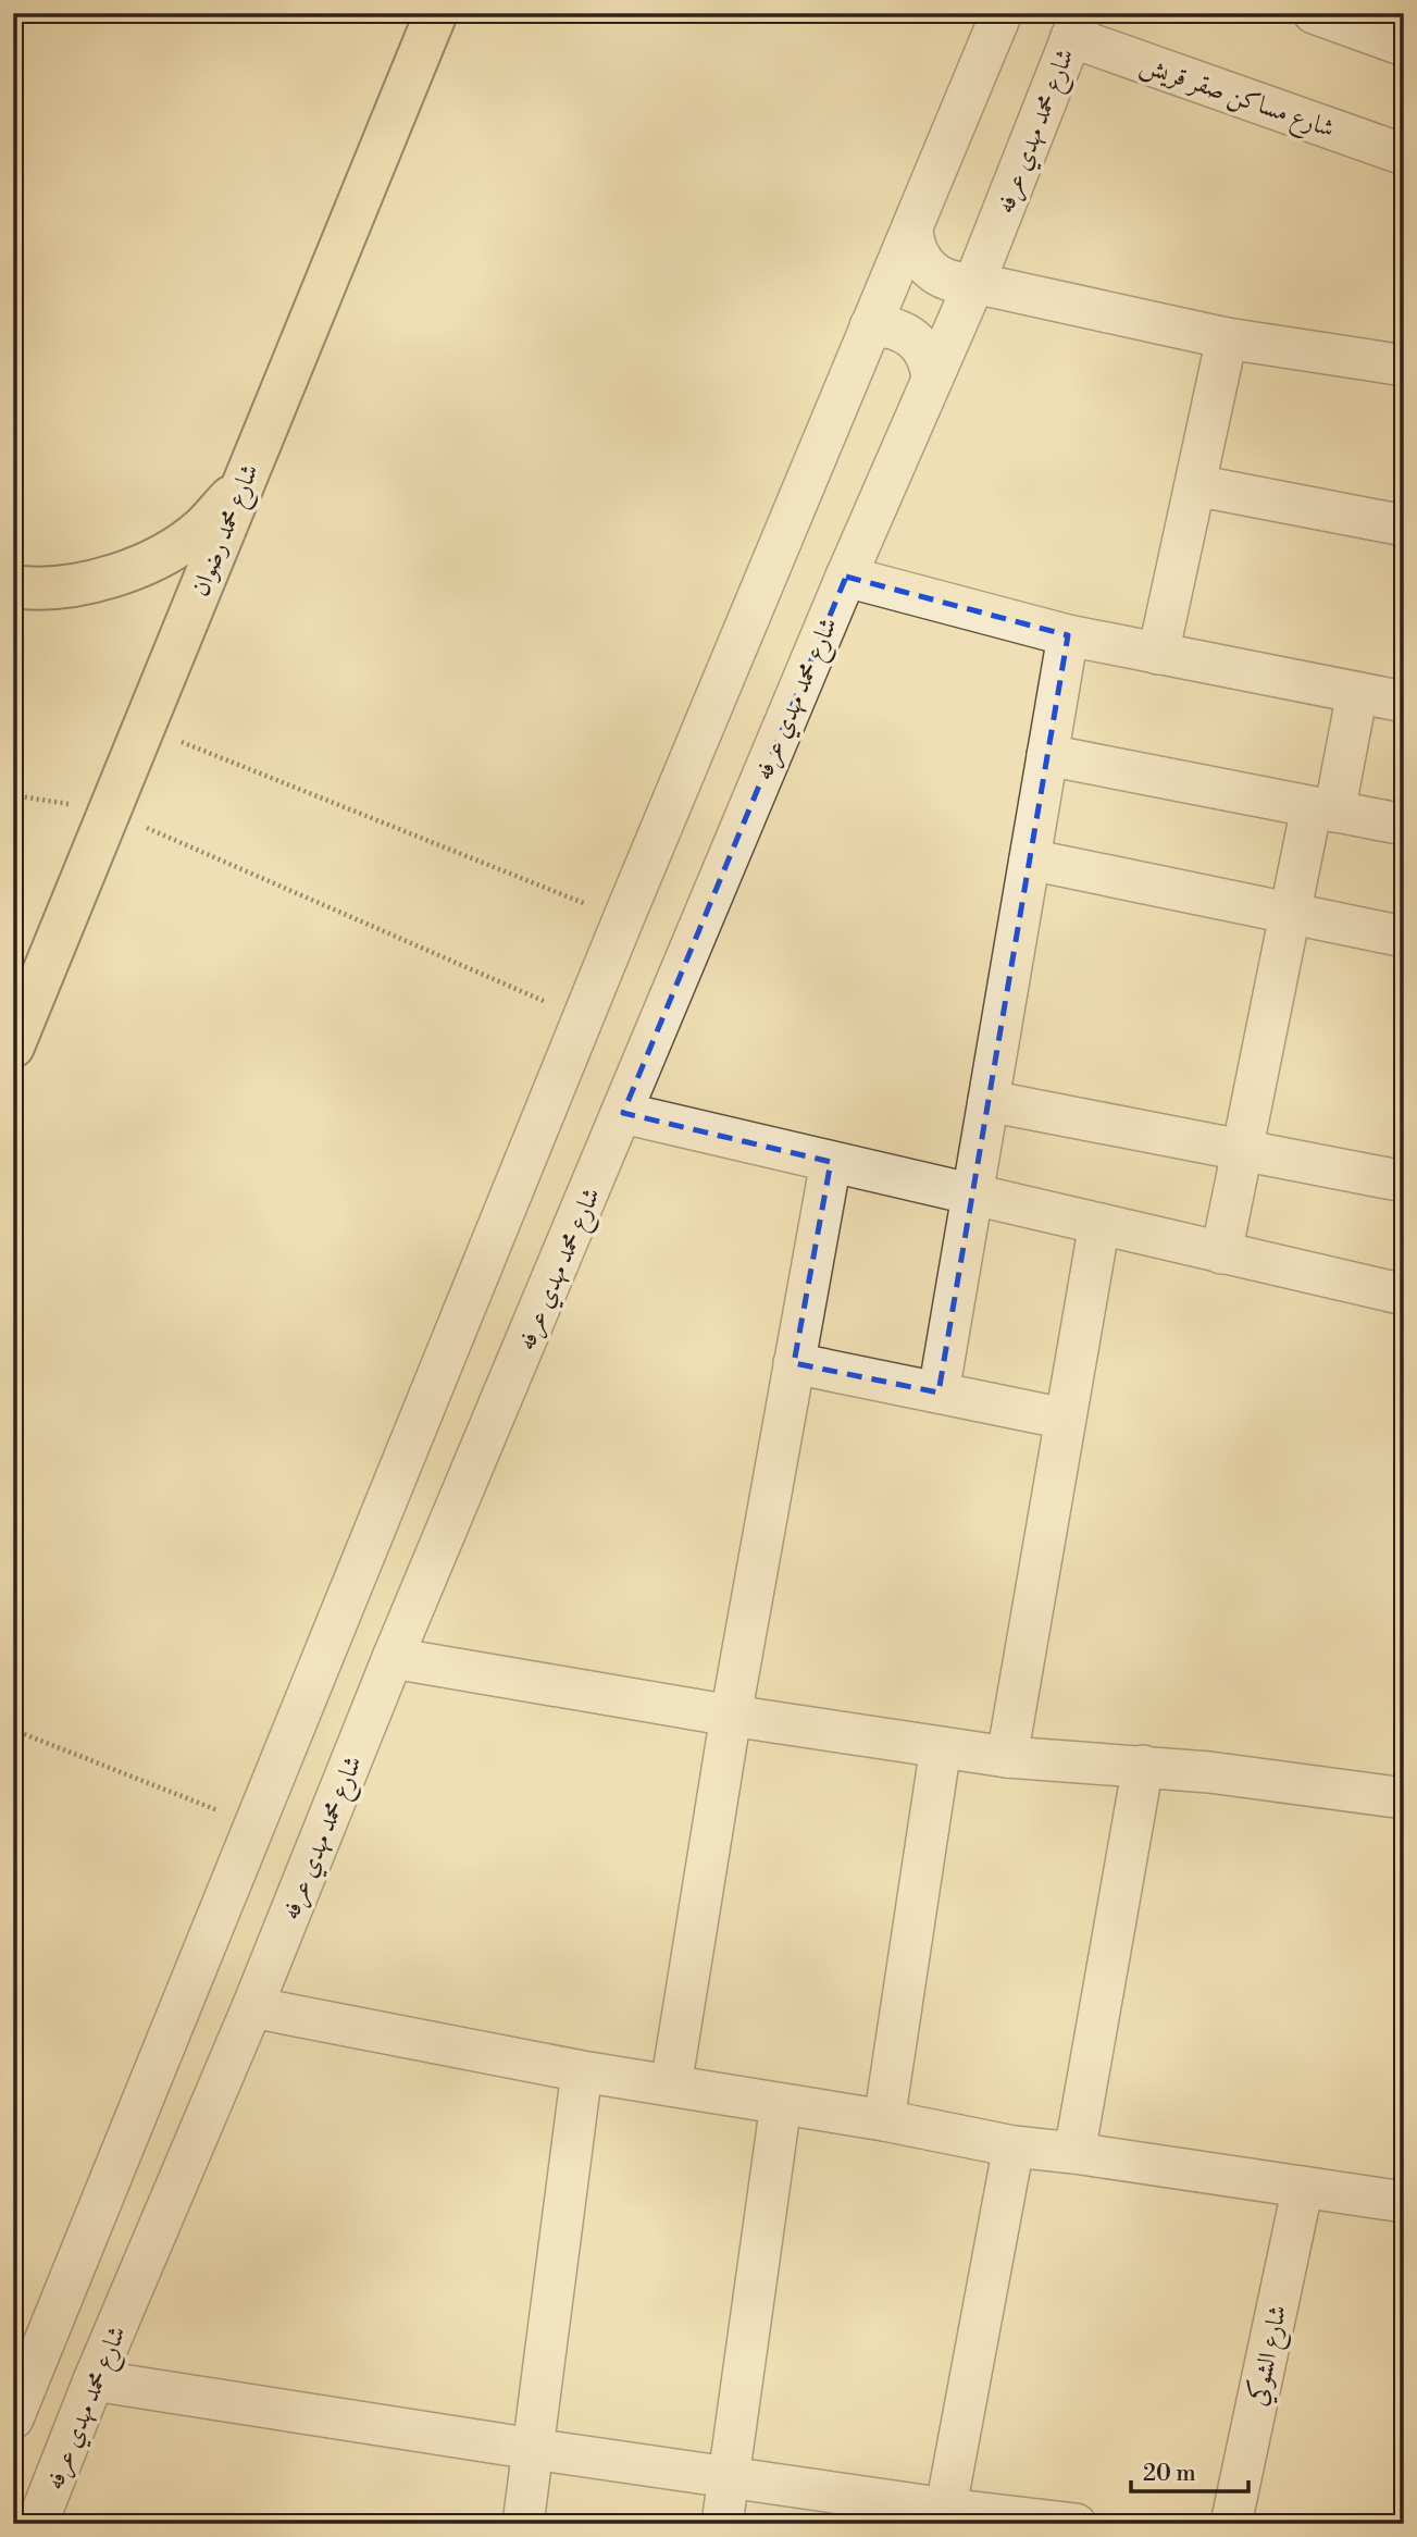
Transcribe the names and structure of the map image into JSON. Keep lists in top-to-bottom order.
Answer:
{
  "streets": {
    "main road": ["شارع محمد رضوان"],
    "street": ["شارع مساكن صقر قريش", "شارع محمد مهدي عرفه", "شارع الشوكي"]
  },
  "crossings": [
    ["شارع مساكن صقر قريش", "شارع محمد مهدي عرفه"]
  ],
  "scale_bar": "20 m"
}
